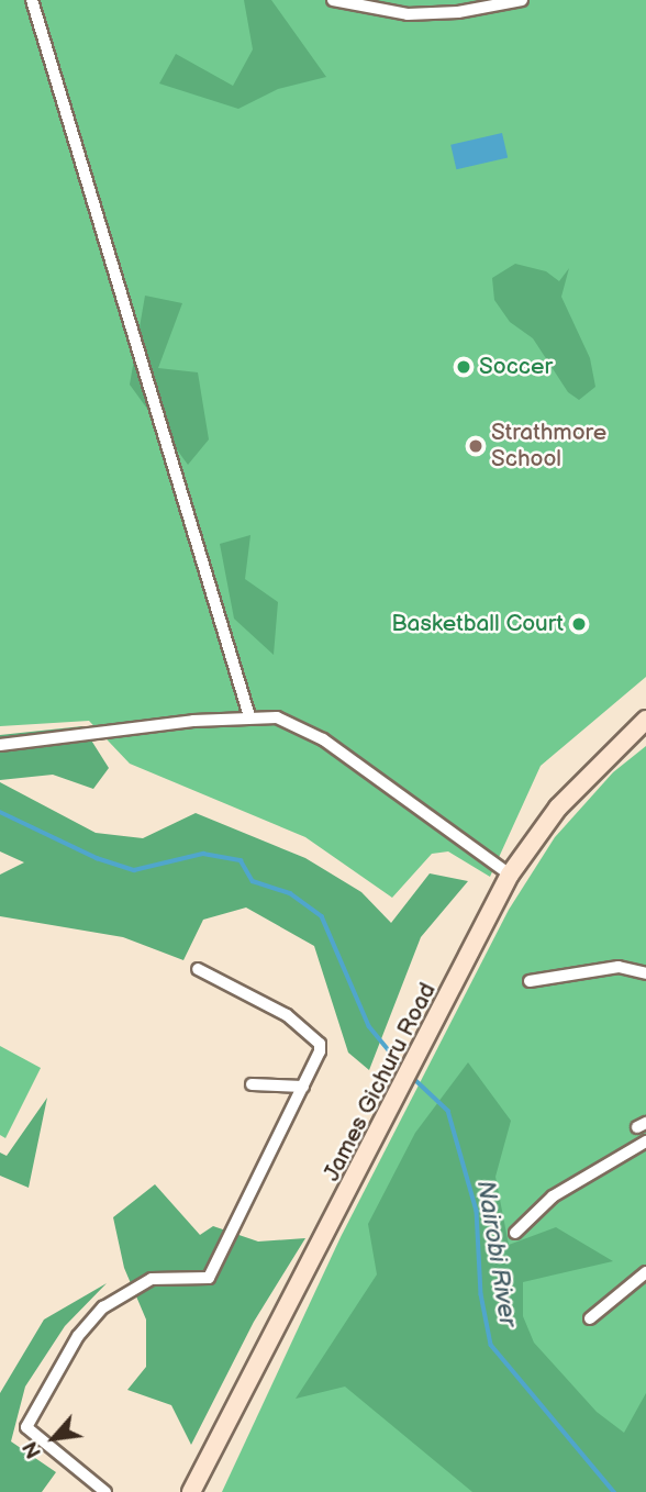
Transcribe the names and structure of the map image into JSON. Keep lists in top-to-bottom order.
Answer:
{
  "streets": {
    "main road": ["James Gichuru Road"]
  },
  "water": ["Nairobi River"],
  "places": ["Soccer", "Strathmore School", "Basketball Court"],
  "north": "bottom left"
}
